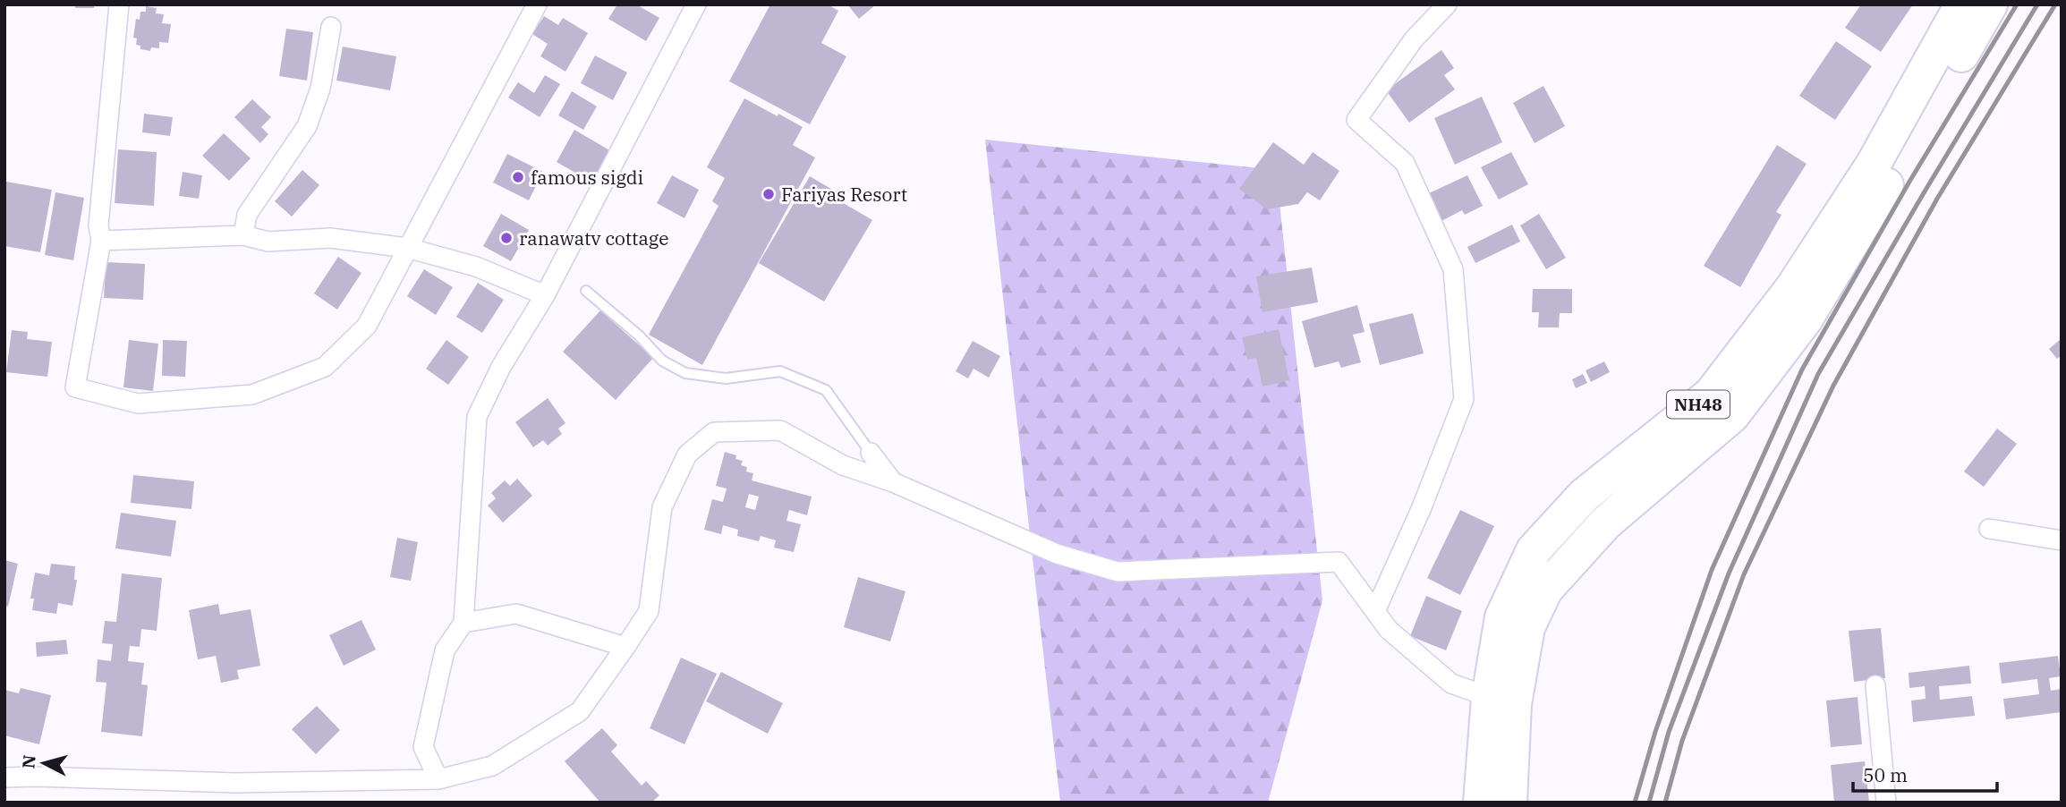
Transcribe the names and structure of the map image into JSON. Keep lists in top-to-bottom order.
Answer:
{
  "streets": {
    "highway": ["NH48"]
  },
  "places": ["famous sigdi", "Fariyas Resort", "ranawatv cottage"],
  "scale_bar": "50 m",
  "north": "left"
}
